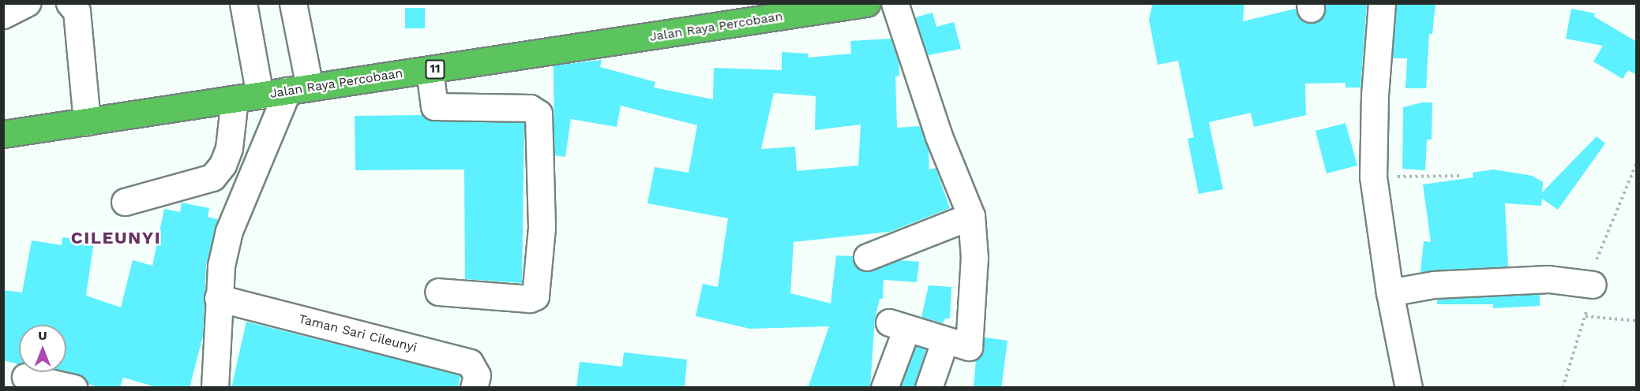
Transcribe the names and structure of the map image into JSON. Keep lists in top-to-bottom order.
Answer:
{
  "streets": {
    "highway": ["Jalan Raya Percobaan", "11"],
    "street": ["Taman Sari Cileunyi"]
  },
  "districts": ["CILEUNYI"],
  "north": "top"
}
